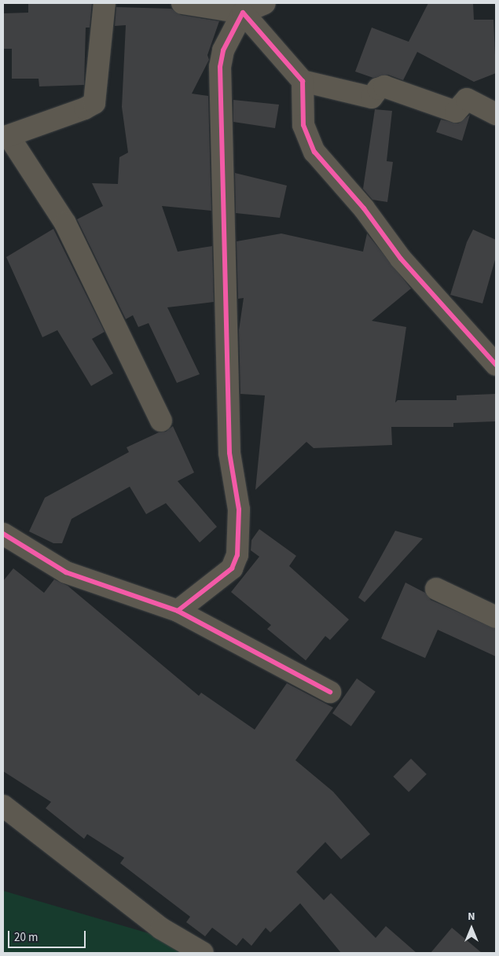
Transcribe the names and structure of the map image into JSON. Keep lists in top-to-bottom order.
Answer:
{
  "scale_bar": "20 m",
  "north": "top"
}
